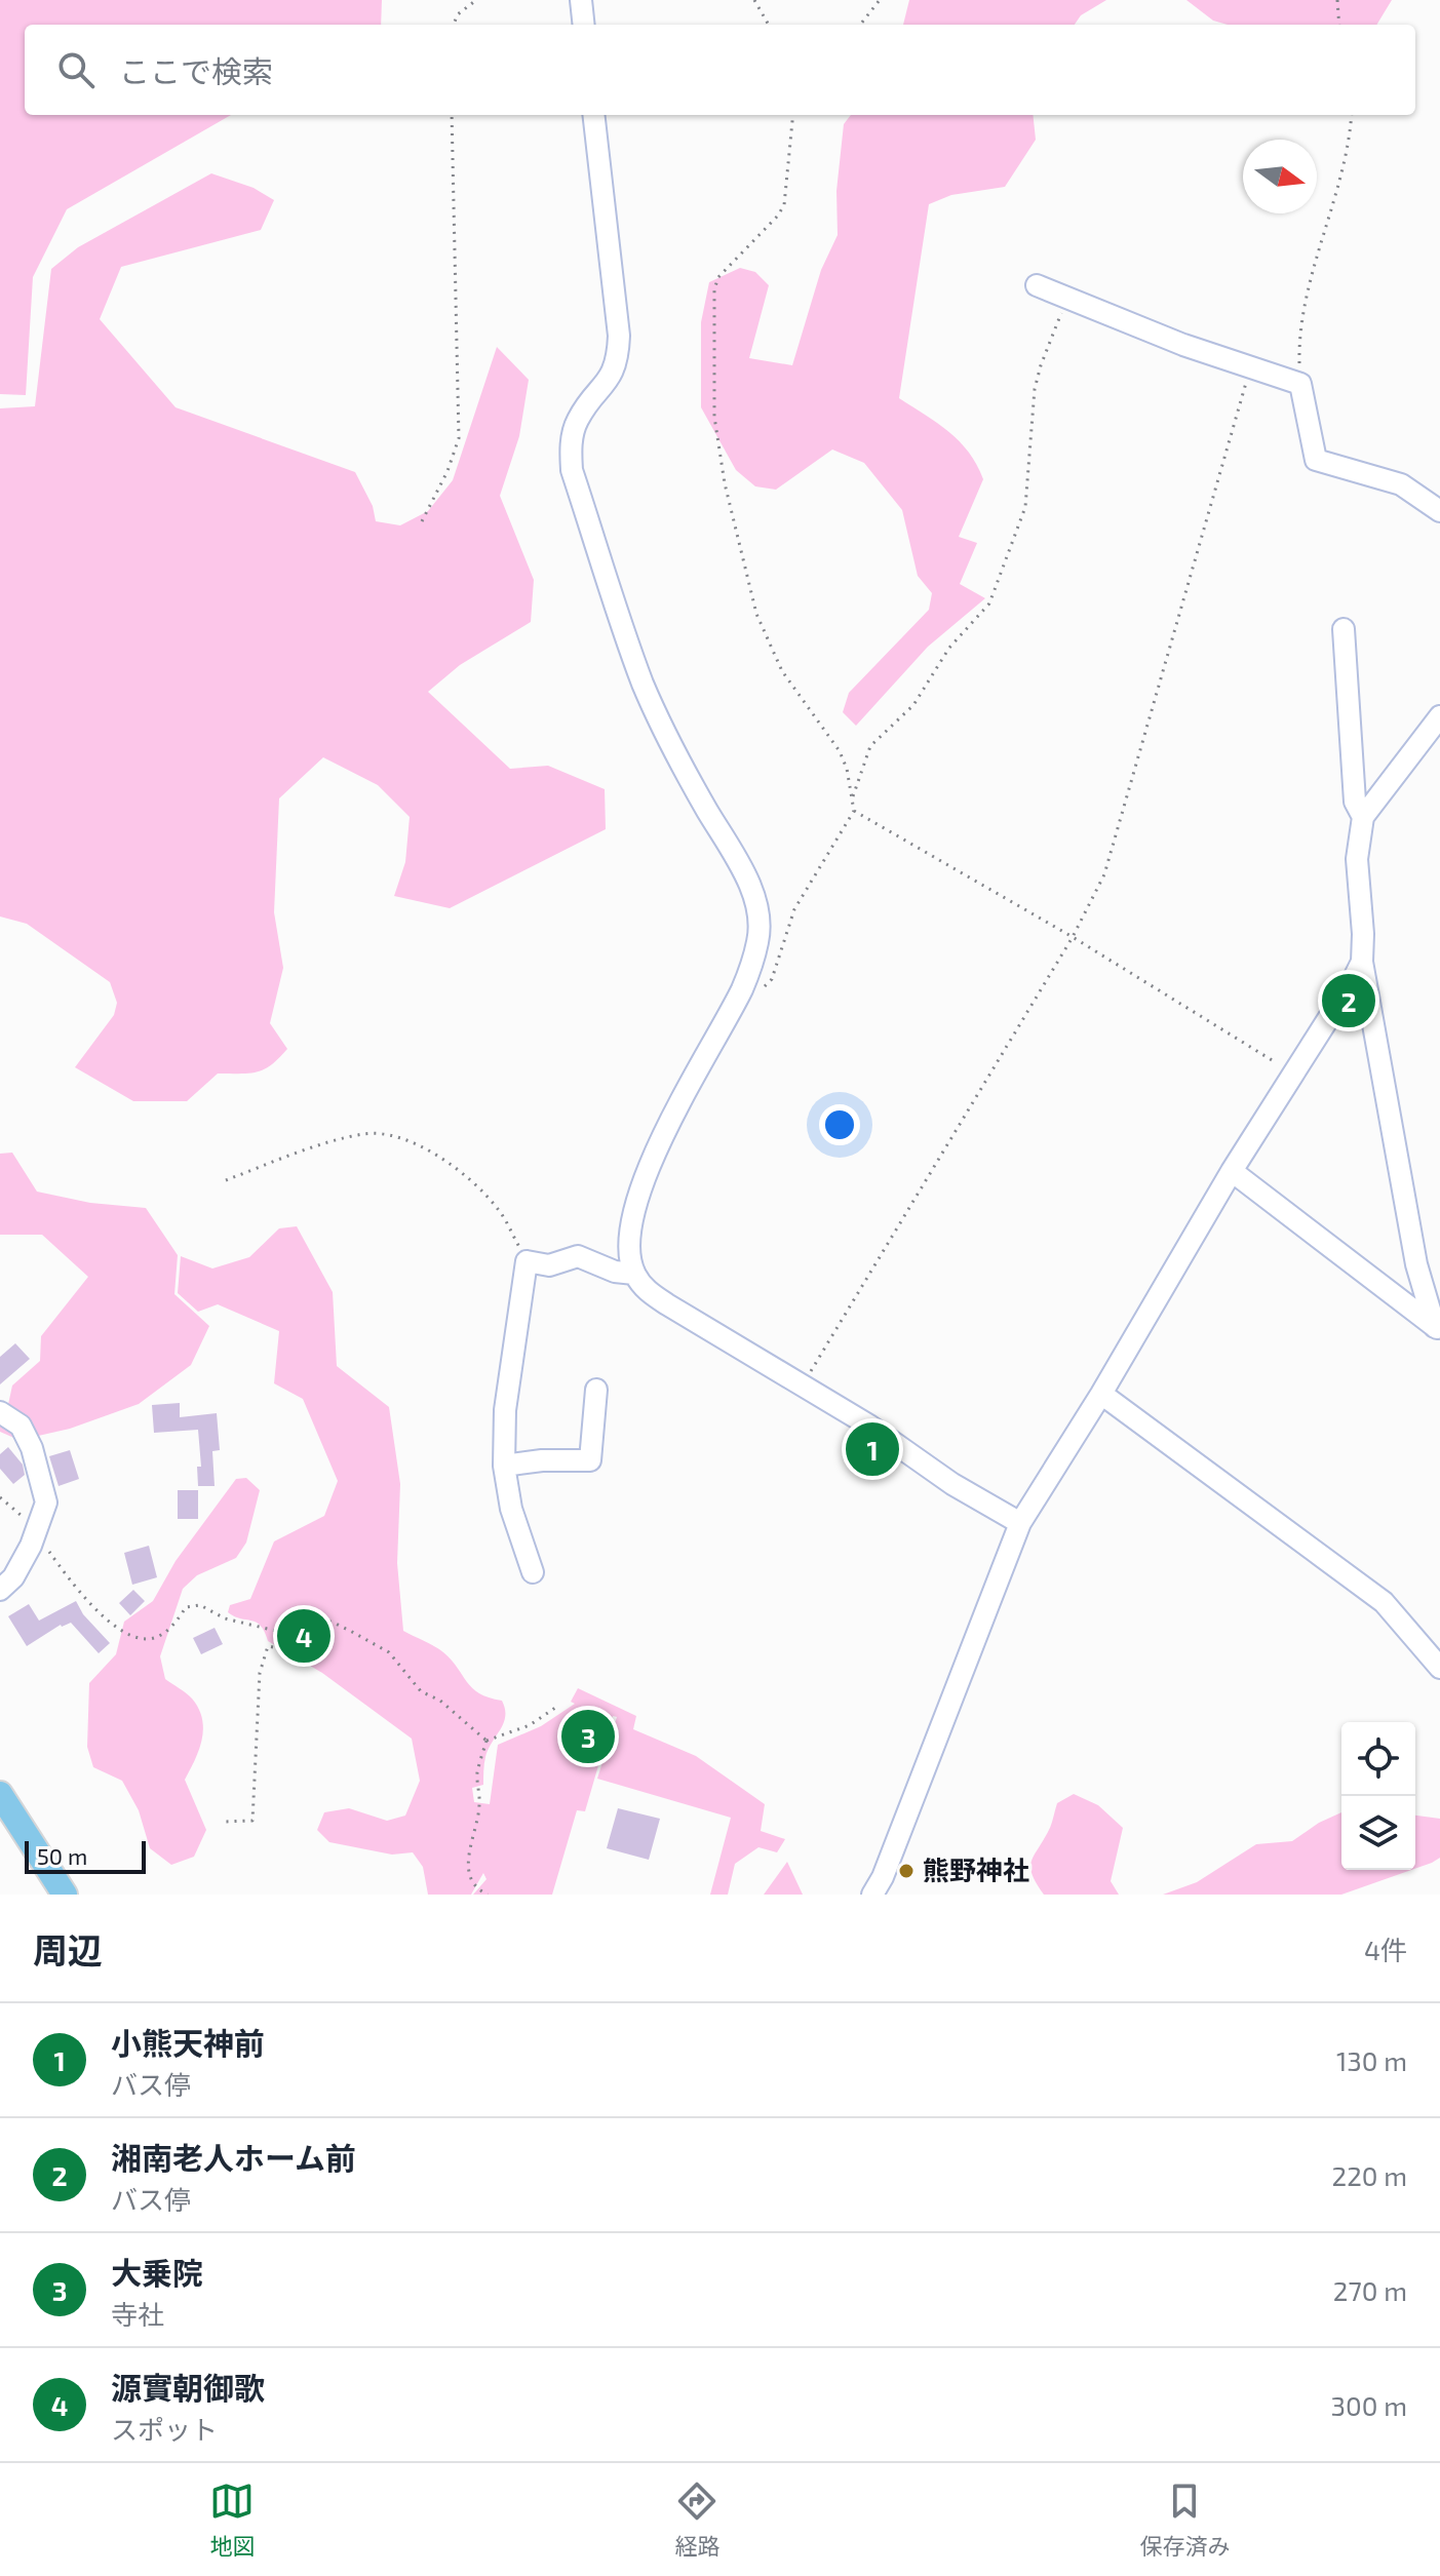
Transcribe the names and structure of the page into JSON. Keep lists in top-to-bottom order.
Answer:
{
  "places": ["熊野神社"],
  "scale_bar": "50 m",
  "north": "right",
  "page": {
    "search": "ここで検索",
    "pins": [
      "2",
      "1",
      "4",
      "3"
    ],
    "scale": "50 m",
    "heading": ["周辺", "4件"],
    "list": [
      {
        "mark": "1",
        "name": "小熊天神前",
        "note": "バス停",
        "value": "130 m"
      },
      {
        "mark": "2",
        "name": "湘南老人ホーム前",
        "note": "バス停",
        "value": "220 m"
      },
      {
        "mark": "3",
        "name": "大乗院",
        "note": "寺社",
        "value": "270 m"
      },
      {
        "mark": "4",
        "name": "源實朝御歌",
        "note": "スポット",
        "value": "300 m"
      }
    ],
    "nav": ["地図", "経路", "保存済み"]
  }
}
